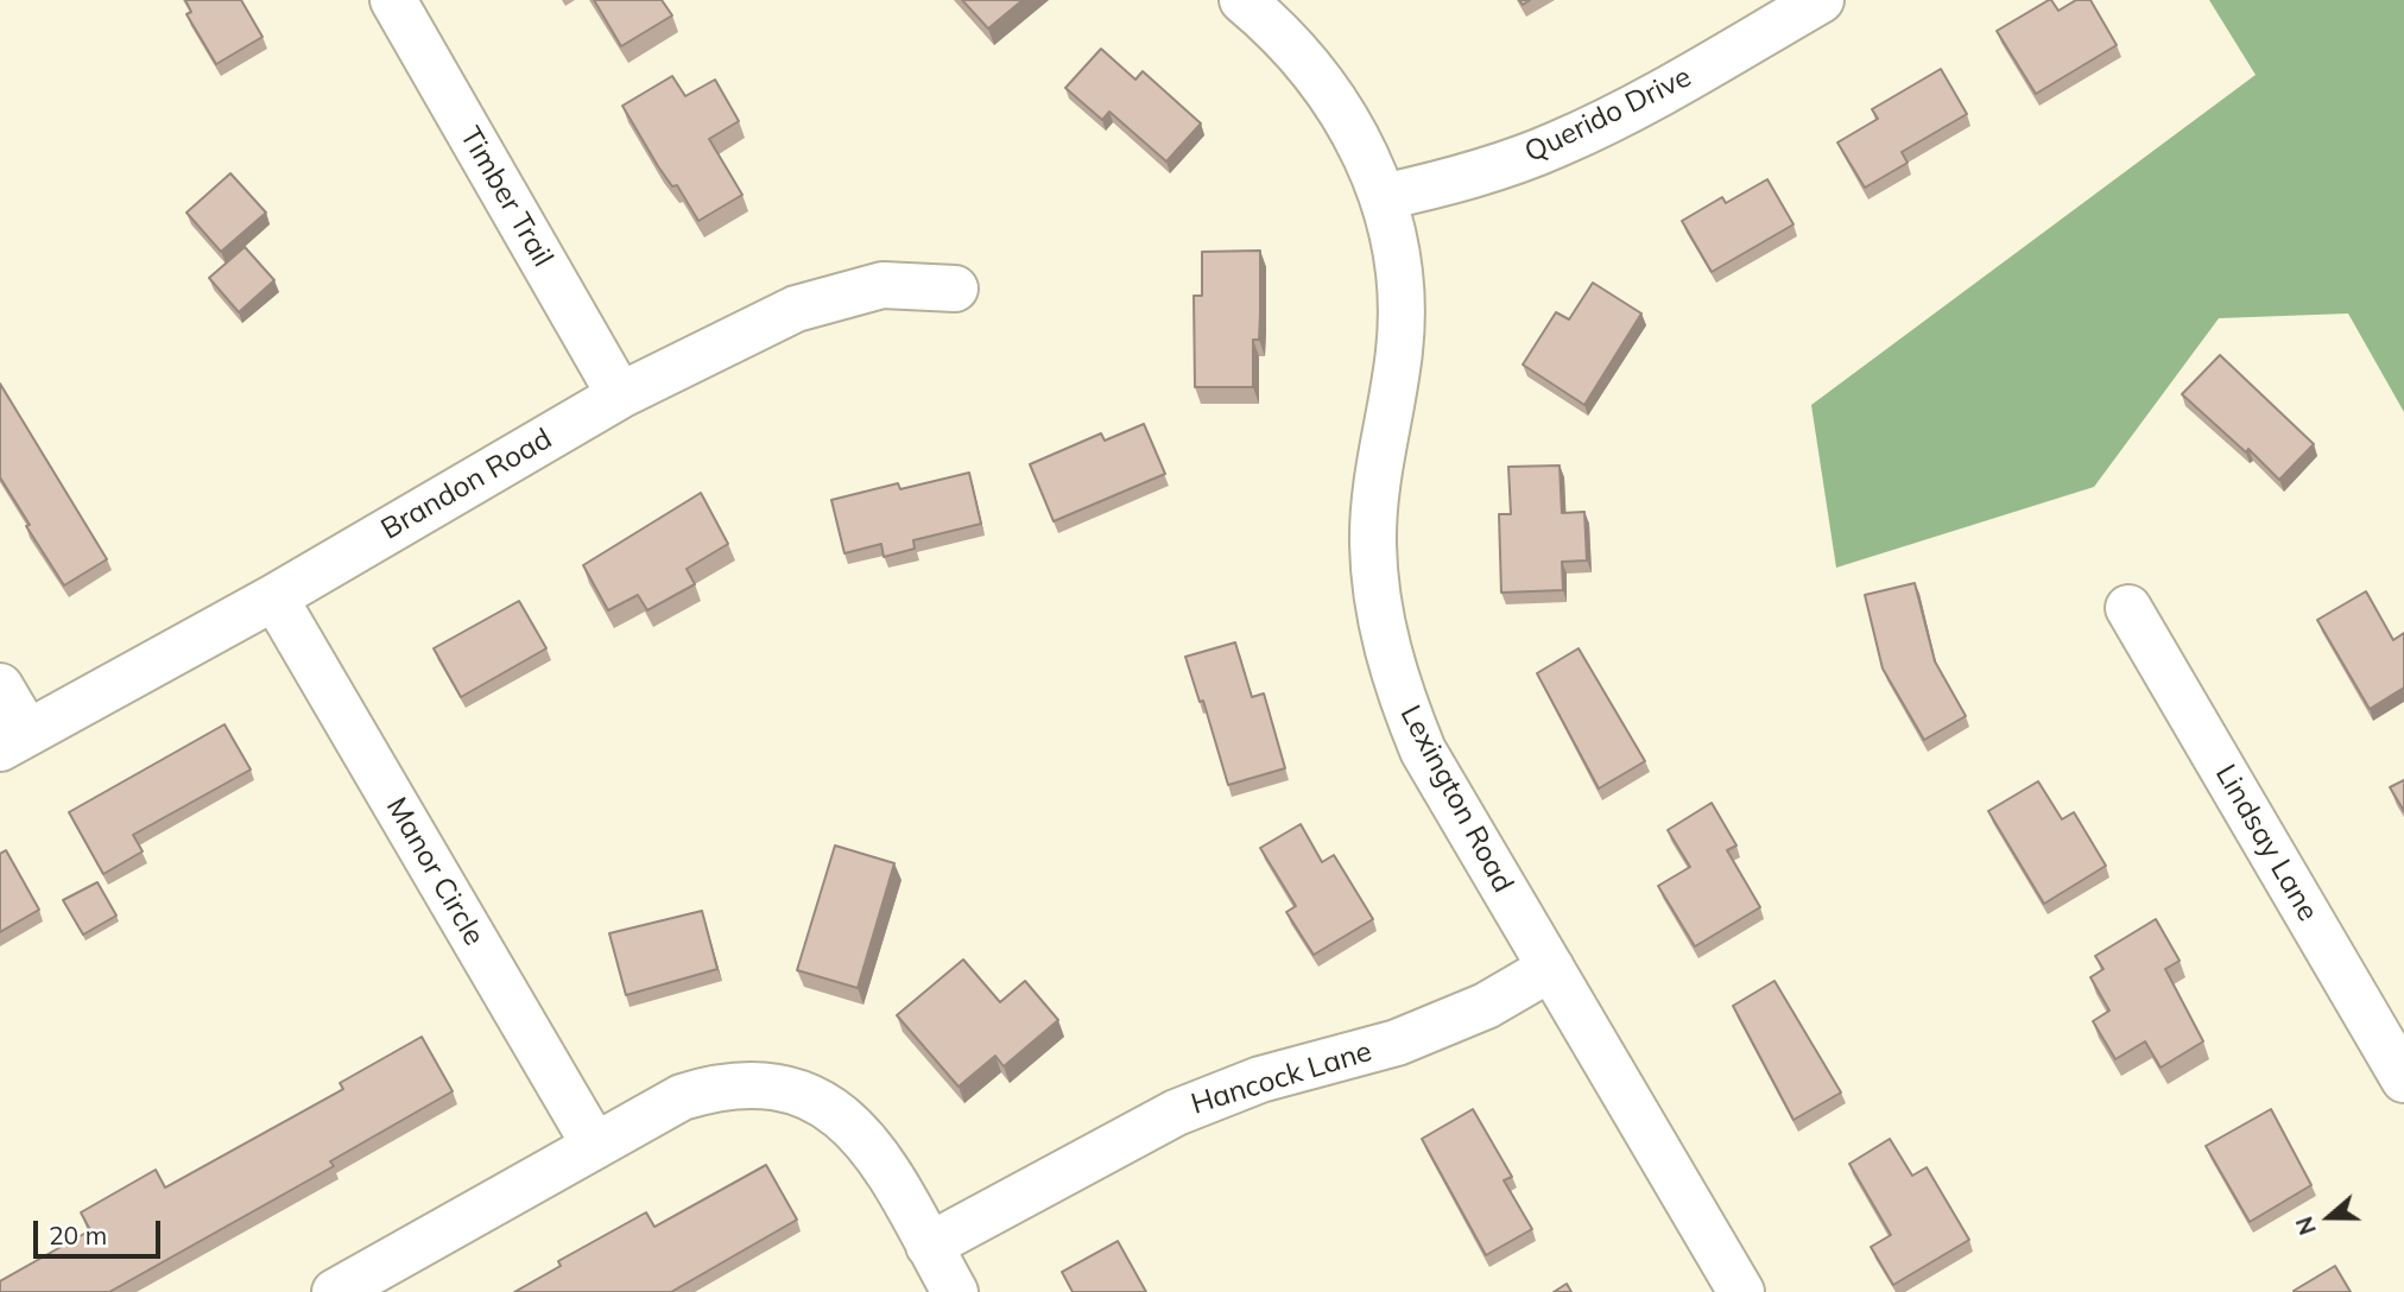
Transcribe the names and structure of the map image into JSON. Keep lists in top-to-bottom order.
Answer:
{
  "streets": {
    "street": [
      "Querido Drive",
      "Timber Trail",
      "Brandon Road",
      "Lexington Road",
      "Lindsay Lane",
      "Manor Circle",
      "Hancock Lane"
    ]
  },
  "crossings": [
    ["Querido Drive", "Lexington Road"],
    ["Timber Trail", "Brandon Road"],
    ["Brandon Road", "Manor Circle"],
    ["Lexington Road", "Hancock Lane"]
  ],
  "scale_bar": "20 m",
  "north": "left"
}
